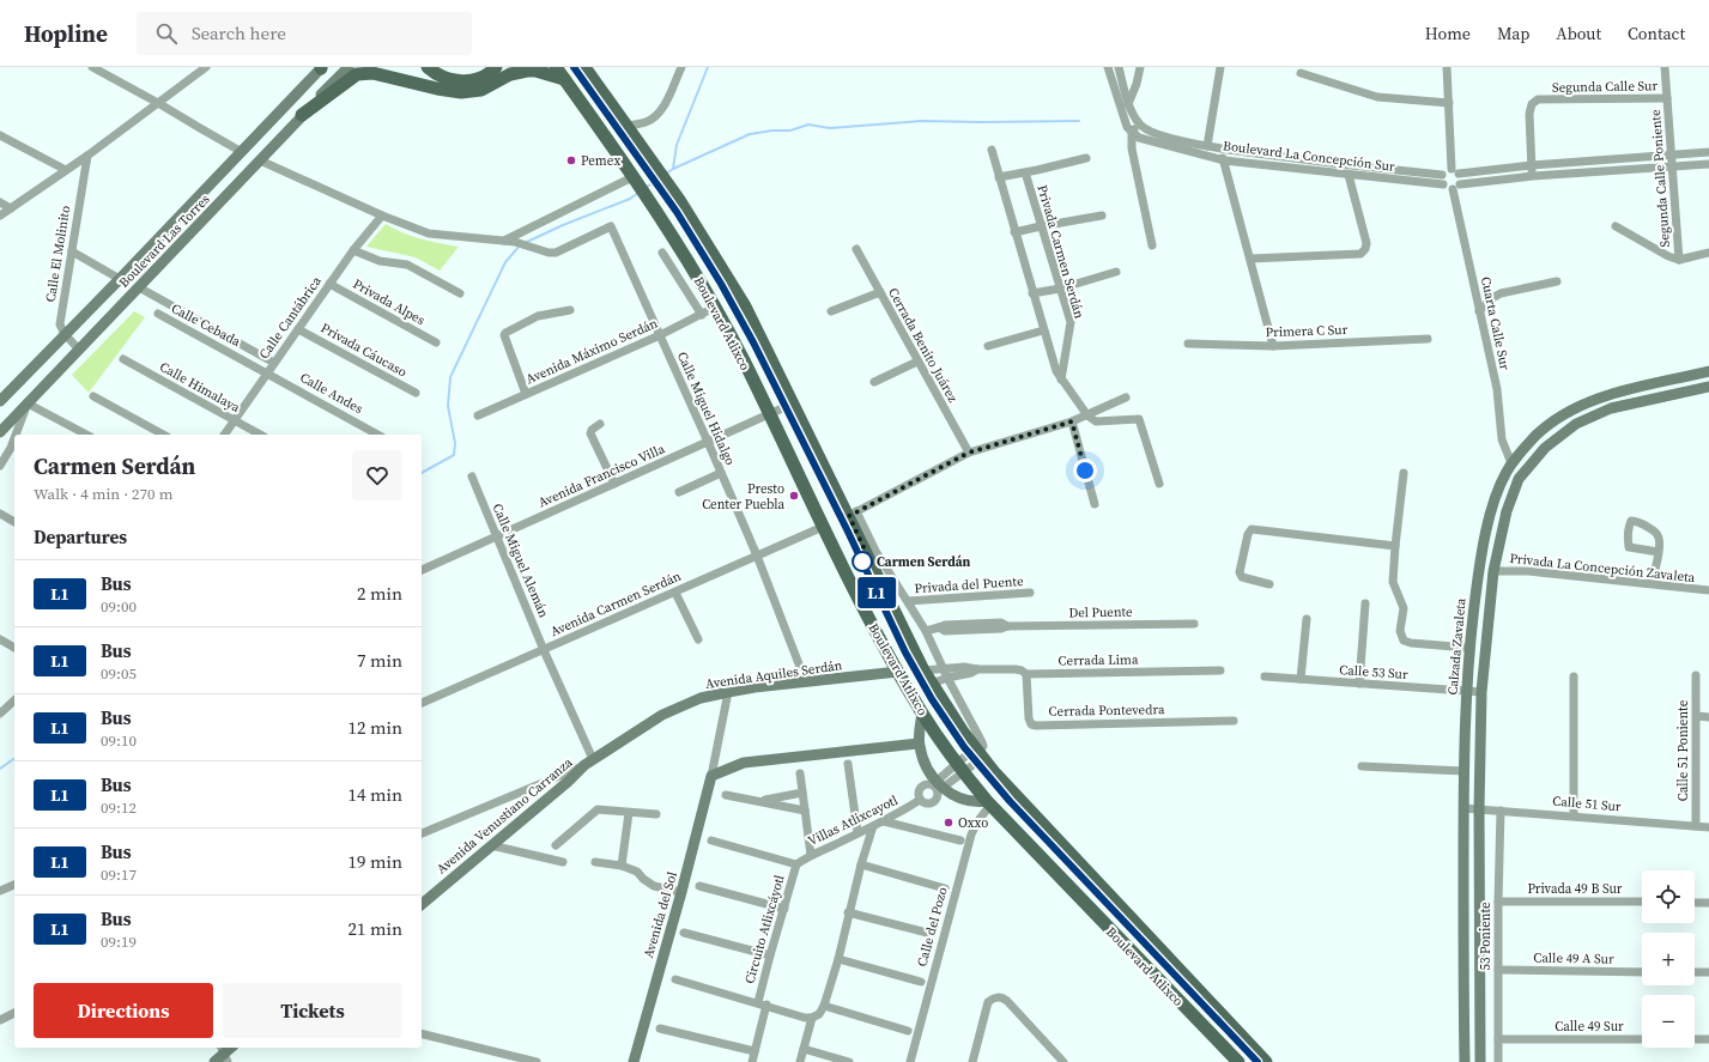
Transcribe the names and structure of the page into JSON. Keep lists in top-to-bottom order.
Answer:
{
  "streets": {
    "main road": [
      "Boulevard Las Torres",
      "Boulevard Atlixco",
      "Calzada Zavaleta",
      "Avenida Aquiles Serdán",
      "Avenida Venustiano Carranza",
      "Avenida del Sol"
    ],
    "street": [
      "Segunda Calle Sur",
      "Boulevard La Concepción Sur",
      "Segunda Calle Poniente",
      "Privada Carmen Serdán",
      "Calle El Molinito",
      "Privada Alpes",
      "Calle Cantábrica",
      "Cuarta Calle Sur",
      "Calle Cebada",
      "Primera C Sur",
      "Cerrada Benito Juárez",
      "Privada Cáucaso",
      "Avenida Máximo Serdán",
      "Calle Himalaya",
      "Calle Andes",
      "Calle Miguel Hidalgo",
      "Avenida Francisco Villa",
      "Calle Miguel Alemán",
      "Privada La Concepción Zavaleta",
      "Privada del Puente",
      "Avenida Carmen Serdán",
      "Del Puente",
      "Cerrada Lima",
      "Calle 53 Sur",
      "Cerrada Pontevedra",
      "Calle 51 Poniente",
      "Calle 51 Sur",
      "Villas Atlixcayotl",
      "Privada 49 B Sur",
      "Calle del Pozo",
      "Circuito Atlixcáyotl",
      "53 Poniente",
      "Calle 49 A Sur",
      "Calle 49 Sur"
    ]
  },
  "crossings": [
    ["Segunda Calle Sur", "Segunda Calle Poniente"],
    ["Boulevard La Concepción Sur", "Cuarta Calle Sur"],
    ["Boulevard Las Torres", "Calle El Molinito"],
    ["Privada Alpes", "Calle Cantábrica"],
    ["Calle Cantábrica", "Calle Cebada"],
    ["Calle Cantábrica", "Privada Cáucaso"],
    ["Calle Cantábrica", "Calle Himalaya"],
    ["Calle Cantábrica", "Calle Andes"],
    ["Boulevard Atlixco", "Avenida Máximo Serdán"],
    ["Boulevard Atlixco", "Avenida Francisco Villa"],
    ["Boulevard Atlixco", "Avenida Carmen Serdán"],
    ["Boulevard Atlixco", "Cerrada Lima"],
    ["Boulevard Atlixco", "Avenida Aquiles Serdán"],
    ["Boulevard Atlixco", "Calle del Pozo"],
    ["Cuarta Calle Sur", "Calzada Zavaleta"],
    ["Calle Cebada", "Calle Andes"],
    ["Avenida Máximo Serdán", "Calle Miguel Hidalgo"],
    ["Calle Miguel Hidalgo", "Avenida Francisco Villa"],
    ["Calle Miguel Hidalgo", "Avenida Carmen Serdán"],
    ["Calle Miguel Hidalgo", "Avenida Aquiles Serdán"],
    ["Avenida Francisco Villa", "Calle Miguel Alemán"],
    ["Calle Miguel Alemán", "Avenida Carmen Serdán"],
    ["Calle Miguel Alemán", "Avenida Aquiles Serdán"],
    ["Calle Miguel Alemán", "Avenida Venustiano Carranza"],
    ["Calzada Zavaleta", "Calle 53 Sur"],
    ["Calzada Zavaleta", "Calle 51 Sur"],
    ["Cerrada Lima", "Cerrada Pontevedra"],
    ["Avenida Aquiles Serdán", "Avenida Venustiano Carranza"],
    ["Avenida Aquiles Serdán", "Avenida del Sol"],
    ["Calle 51 Poniente", "Calle 51 Sur"],
    ["Calle 51 Sur", "53 Poniente"],
    ["Villas Atlixcayotl", "Circuito Atlixcáyotl"],
    ["Privada 49 B Sur", "53 Poniente"],
    ["53 Poniente", "Calle 49 A Sur"],
    ["53 Poniente", "Calle 49 Sur"]
  ],
  "places": [
    "Pemex",
    "Presto Center Puebla",
    "Carmen Serdán",
    "Oxxo"
  ],
  "lines": ["bus line L1"],
  "page": {
    "header": "Hopline",
    "search": "Search here",
    "nav": [
      "Home",
      "Map",
      "About",
      "Contact"
    ],
    "on_map": "L1",
    "heading": [
      ["Carmen Serdán", "Walk · 4 min · 270 m"],
      "Departures"
    ],
    "list": [
      {
        "mark": "L1",
        "name": "Bus",
        "note": "09:00",
        "value": "2 min"
      },
      {
        "mark": "L1",
        "name": "Bus",
        "note": "09:05",
        "value": "7 min"
      },
      {
        "mark": "L1",
        "name": "Bus",
        "note": "09:10",
        "value": "12 min"
      },
      {
        "mark": "L1",
        "name": "Bus",
        "note": "09:12",
        "value": "14 min"
      },
      {
        "mark": "L1",
        "name": "Bus",
        "note": "09:17",
        "value": "19 min"
      },
      {
        "mark": "L1",
        "name": "Bus",
        "note": "09:19",
        "value": "21 min"
      }
    ],
    "map_buttons": ["+", "−"],
    "buttons": ["Directions", "Tickets"]
  }
}
